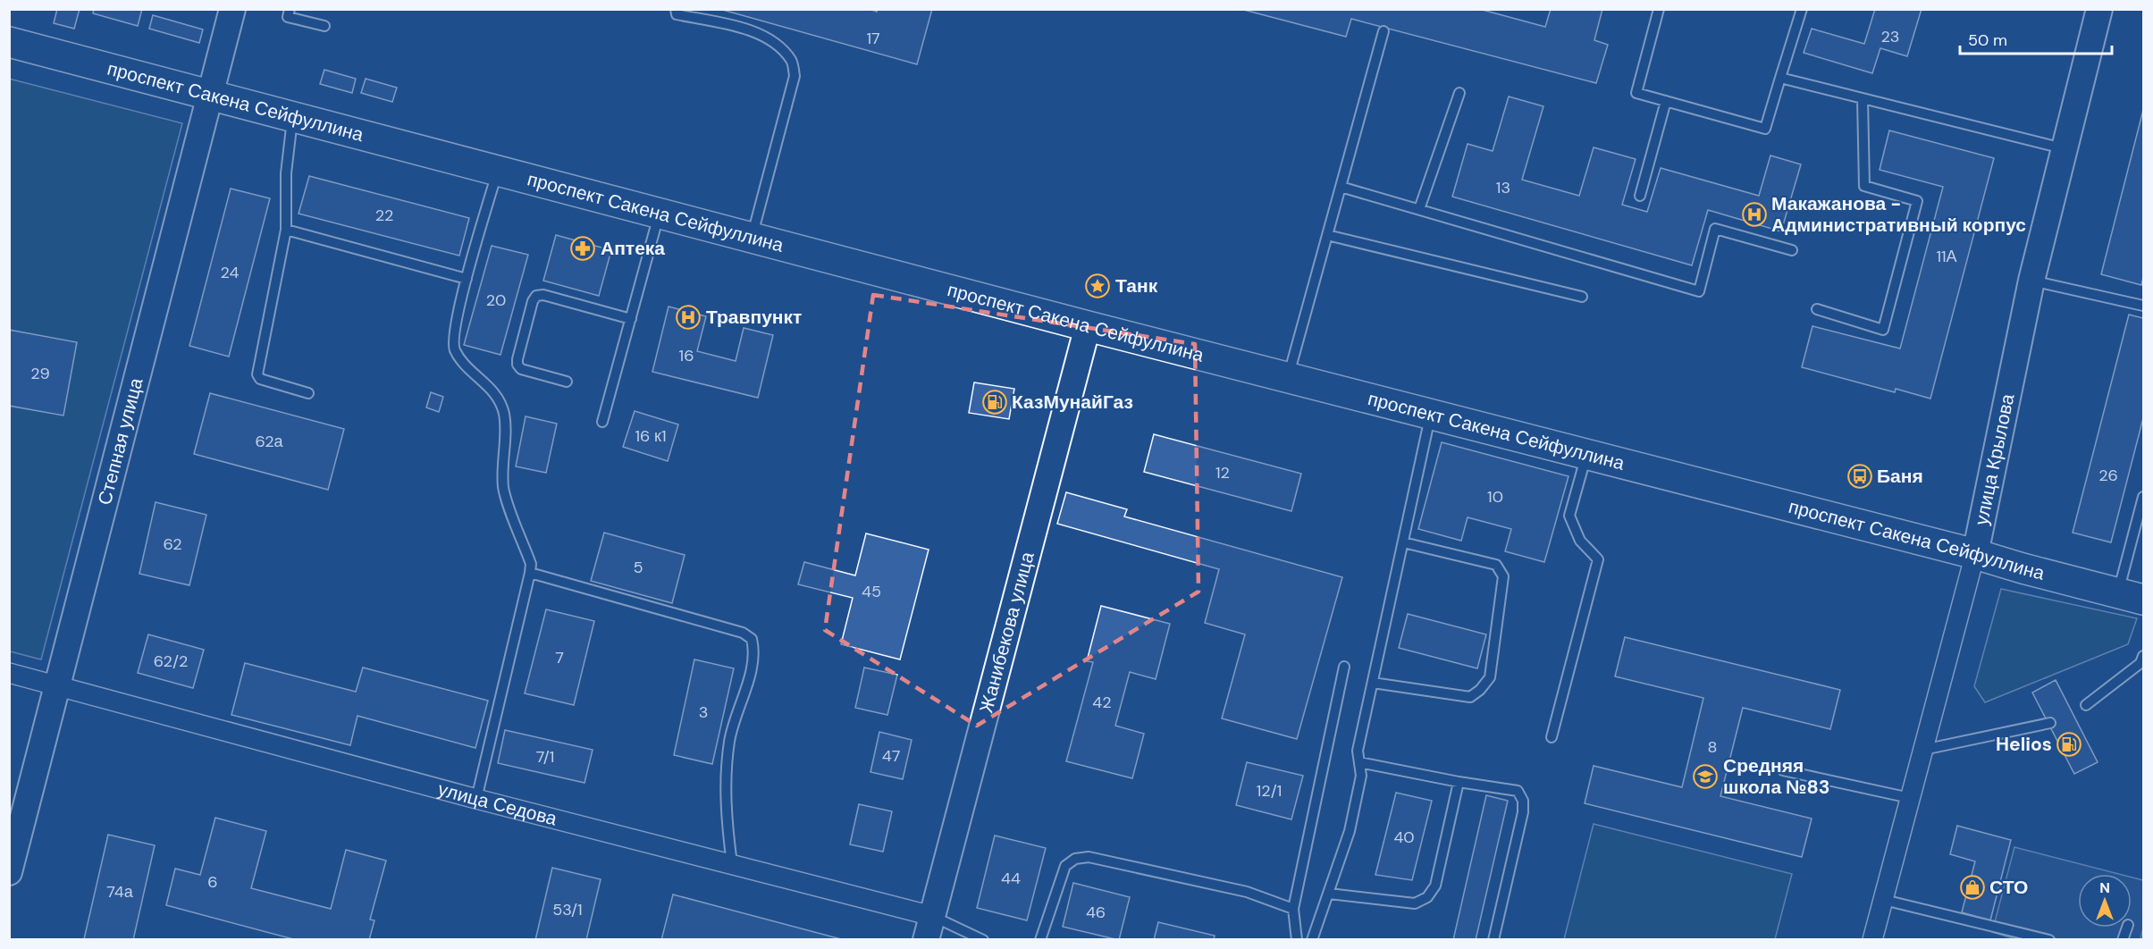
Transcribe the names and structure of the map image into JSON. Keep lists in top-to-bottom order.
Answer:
{
  "streets": {
    "main road": ["проспект Сакена Сейфуллина"],
    "street": [
      "Степная улица",
      "улица Крылова",
      "Жанибекова улица",
      "улица Седова"
    ]
  },
  "crossings": [
    ["проспект Сакена Сейфуллина", "Степная улица"],
    ["проспект Сакена Сейфуллина", "улица Крылова"],
    ["проспект Сакена Сейфуллина", "Жанибекова улица"],
    ["Степная улица", "улица Седова"],
    ["Жанибекова улица", "улица Седова"]
  ],
  "places": {
    "hospital": ["Макажанова - Административный корпус", "Травпункт"],
    "pharmacy": ["Аптека"],
    "place": ["Танк"],
    "fuel station": ["КазМунайГаз", "Helios"],
    "bus stop": ["Баня"],
    "school or university": ["Средняя школа №83"],
    "shop": ["СТО"]
  },
  "house_numbers": [
    "23",
    "17",
    "13",
    "22",
    "11А",
    "24",
    "20",
    "16",
    "29",
    "16 к1",
    "62а",
    "12",
    "26",
    "10",
    "62",
    "5",
    "45",
    "7",
    "62/2",
    "42",
    "3",
    "8",
    "47",
    "7/1",
    "12/1",
    "40",
    "44",
    "6",
    "74а",
    "53/1",
    "46"
  ],
  "scale_bar": "50 m",
  "north": "top"
}
